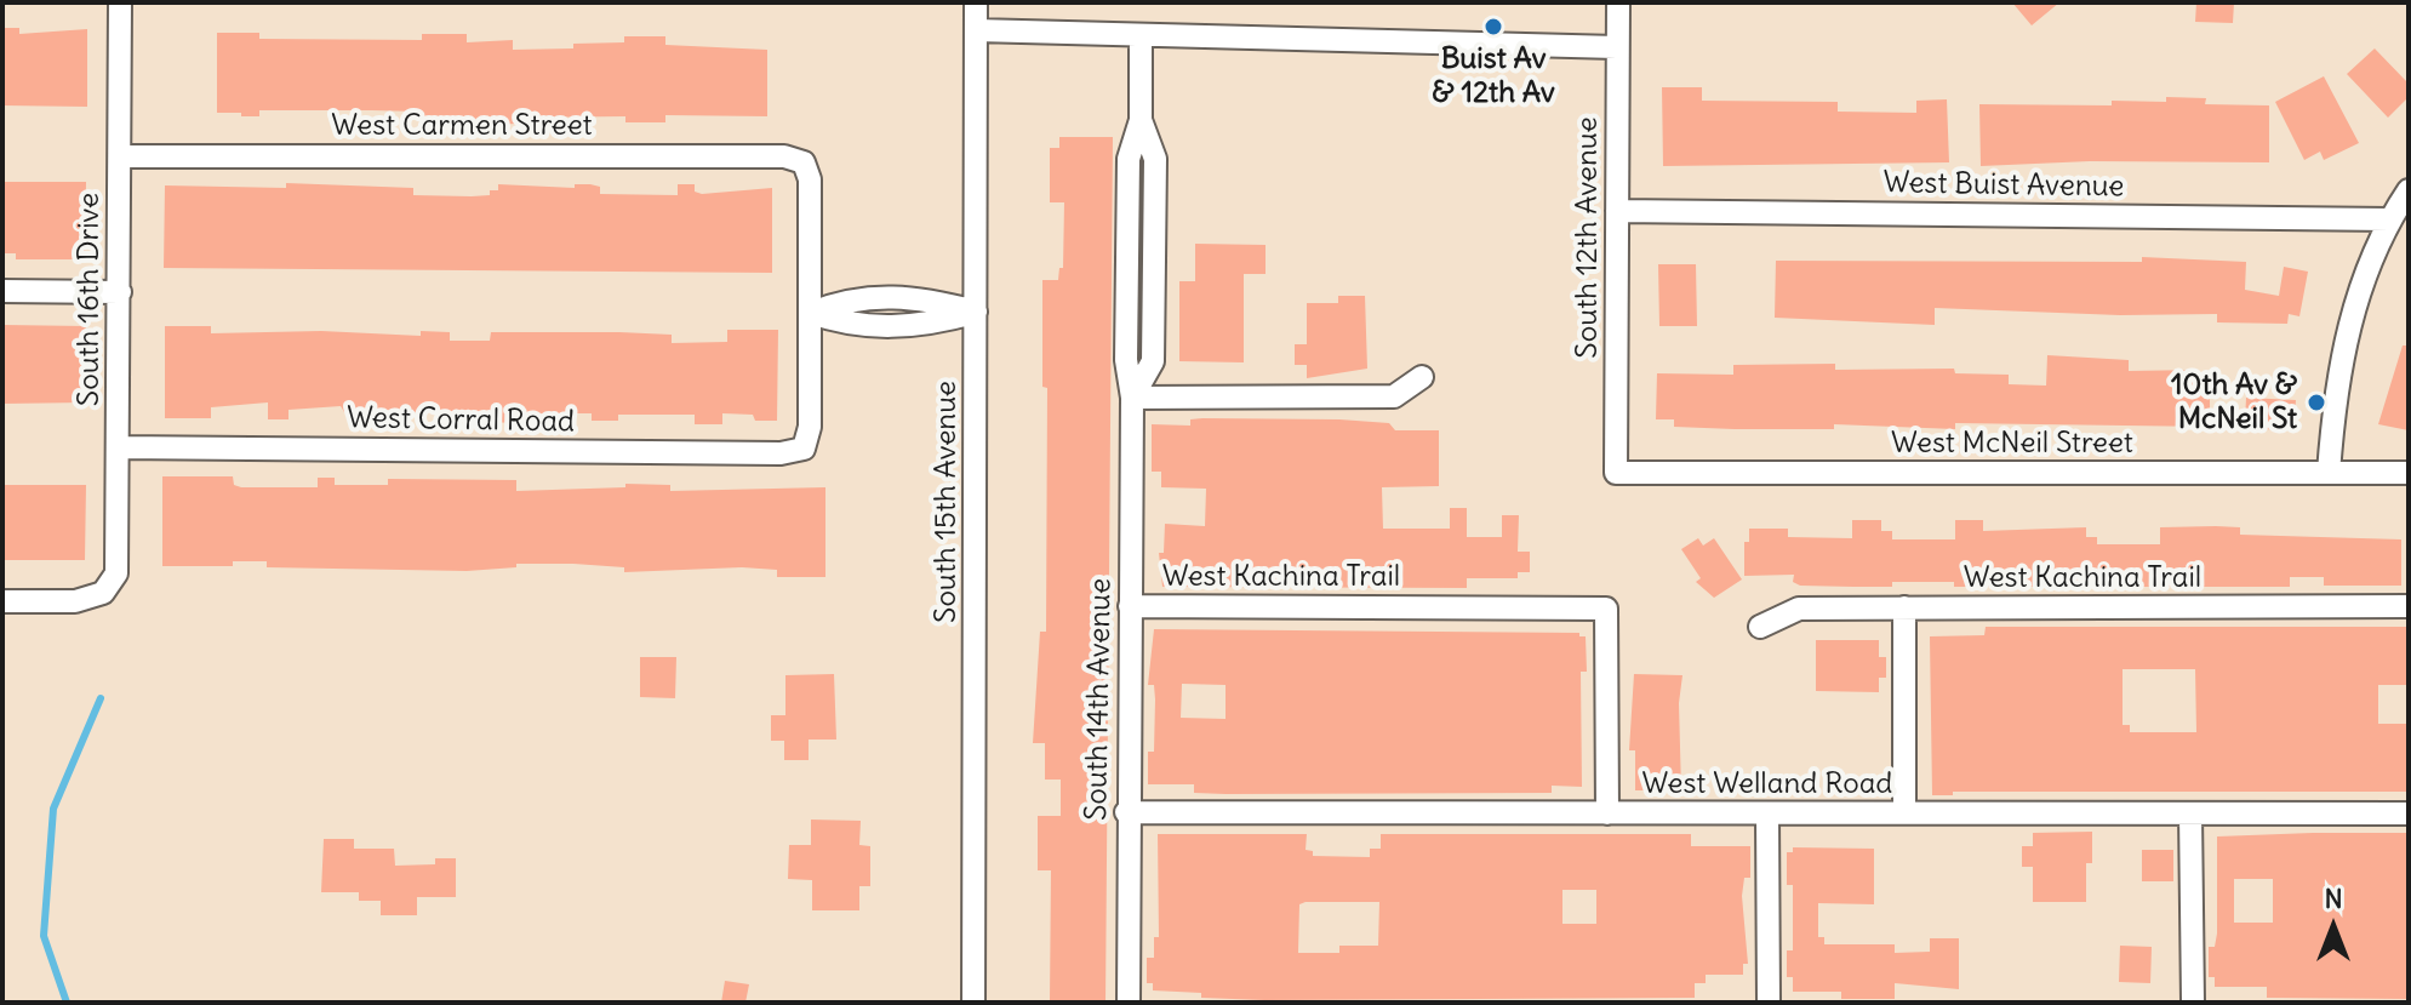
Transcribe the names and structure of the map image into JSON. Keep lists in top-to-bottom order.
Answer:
{
  "streets": {
    "street": [
      "West Carmen Street",
      "West Buist Avenue",
      "South 12th Avenue",
      "South 16th Drive",
      "West Corral Road",
      "West McNeil Street",
      "South 15th Avenue",
      "West Kachina Trail",
      "South 14th Avenue",
      "West Welland Road"
    ]
  },
  "crossings": [
    ["West Carmen Street", "South 16th Drive"],
    ["West Carmen Street", "West Corral Road"],
    ["West Buist Avenue", "South 12th Avenue"],
    ["South 12th Avenue", "West McNeil Street"],
    ["South 16th Drive", "West Corral Road"],
    ["West Kachina Trail", "South 14th Avenue"],
    ["West Kachina Trail", "West Welland Road"],
    ["South 14th Avenue", "West Welland Road"]
  ],
  "places": ["Buist Av & 12th Av", "10th Av & McNeil St"],
  "north": "top"
}
